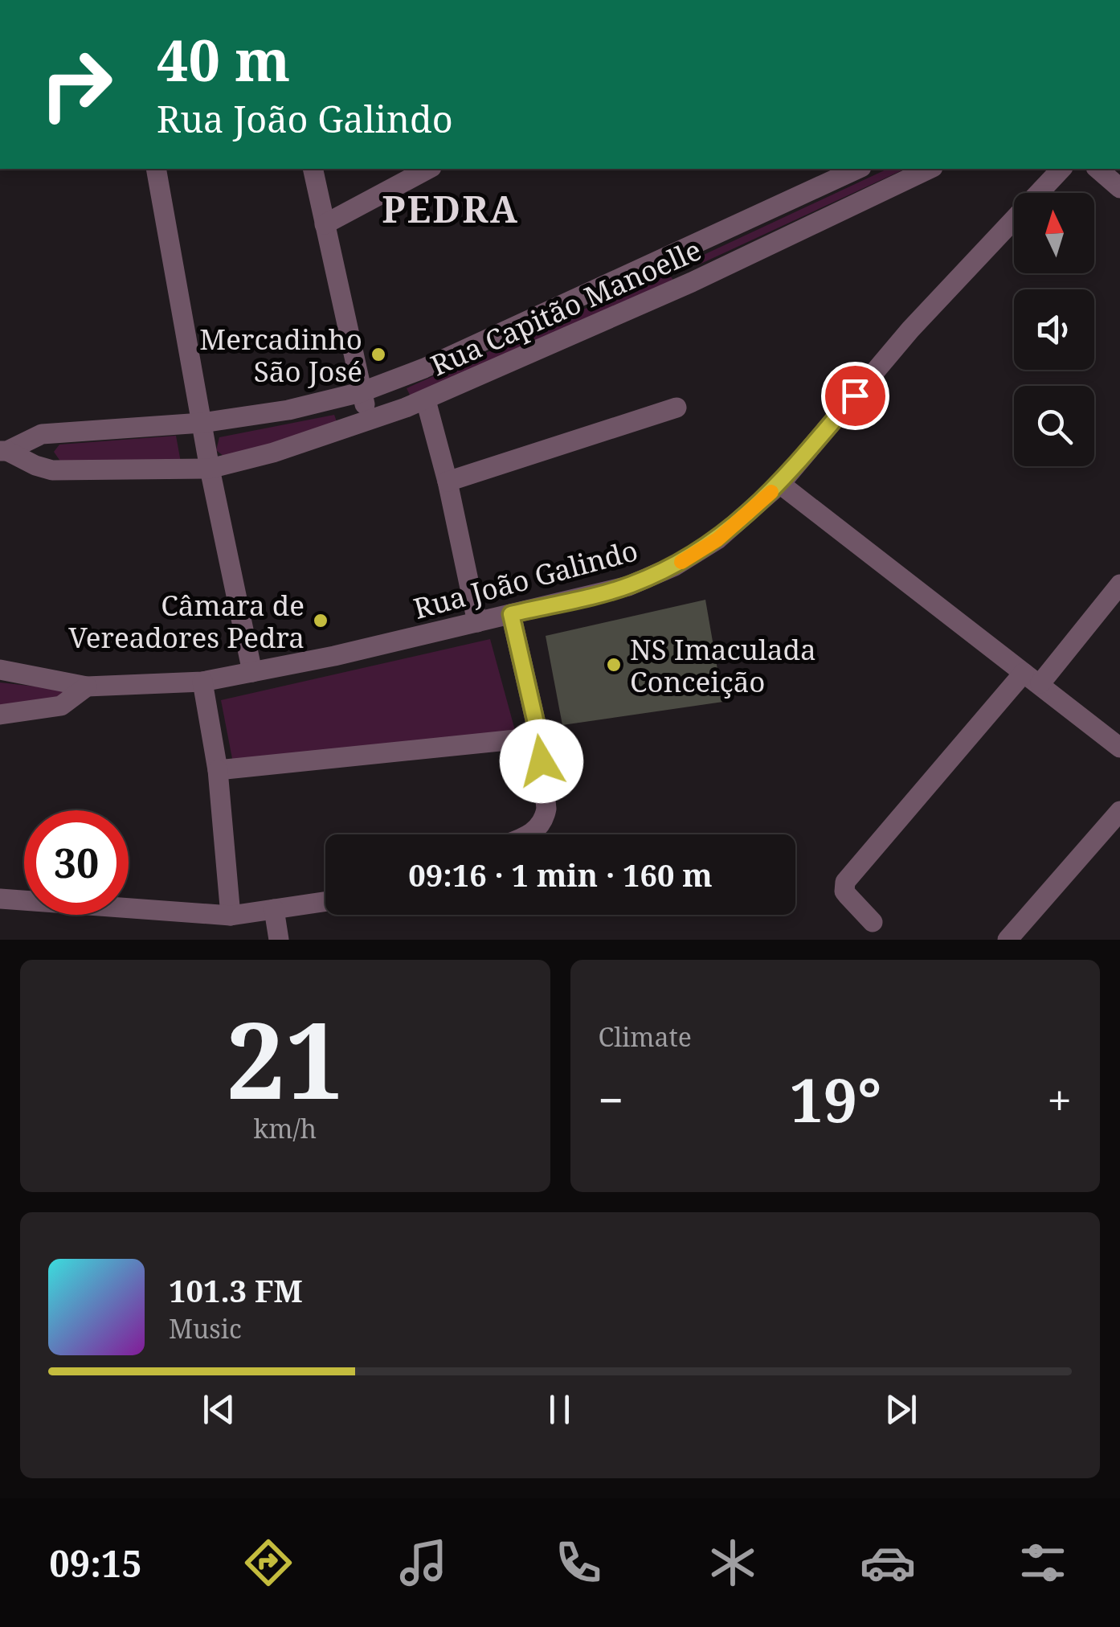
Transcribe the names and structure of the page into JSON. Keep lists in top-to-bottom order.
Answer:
{
  "streets": {
    "street": ["Rua Capitão Manoelle", "Rua João Galindo"]
  },
  "districts": ["PEDRA"],
  "places": ["Mercadinho São José", "Câmara de Vereadores Pedra", "NS Imaculada Conceição"],
  "north": "top",
  "page": {
    "turn": ["40 m", "Rua João Galindo"],
    "limit": "30",
    "trip": "09:16 · 1 min · 160 m",
    "tile": [
      ["21", "km/h"],
      "Climate"
    ],
    "heat": ["−", "19°", "+"],
    "song": ["101.3 FM", "Music"],
    "tabs": "09:15"
  }
}
